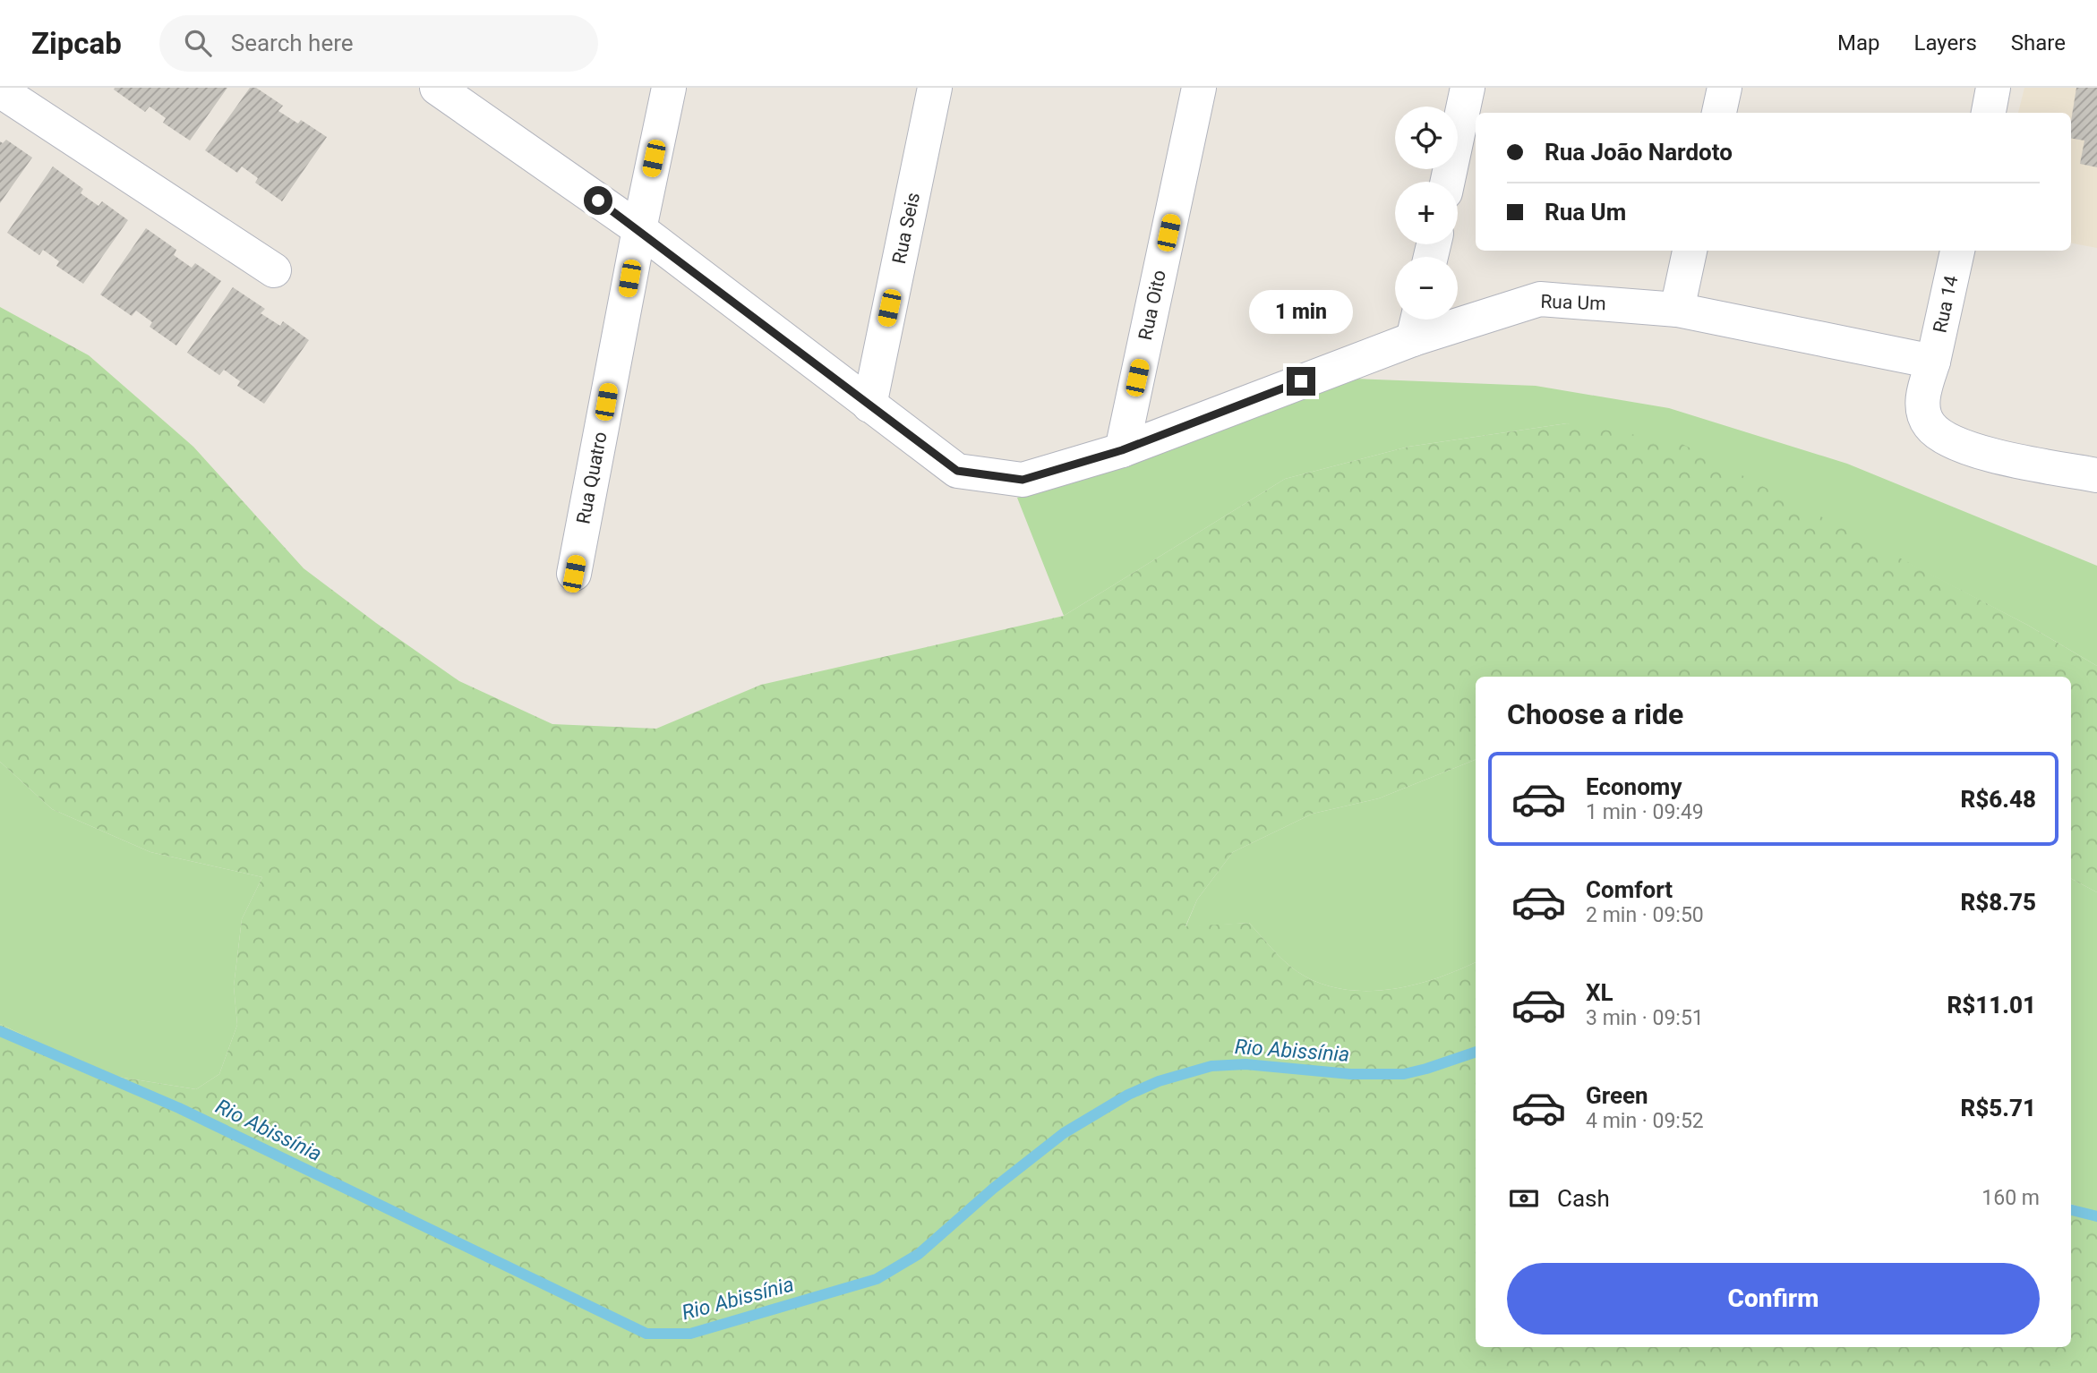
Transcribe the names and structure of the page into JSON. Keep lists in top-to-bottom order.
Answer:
{
  "streets": {
    "street": [
      "Rua Seis",
      "Rua Um",
      "Rua 14",
      "Rua Oito",
      "Rua Quatro"
    ]
  },
  "crossings": [
    ["Rua Seis", "Rua Um"],
    ["Rua Um", "Rua 14"],
    ["Rua Um", "Rua Oito"]
  ],
  "water": ["Rio Abissínia"],
  "page": {
    "header": "Zipcab",
    "search": "Search here",
    "nav": ["Map", "Layers", "Share"],
    "map_buttons": ["+", "−"],
    "banner": ["Rua João Nardoto", "Rua Um"],
    "bubble": "1 min",
    "heading": "Choose a ride",
    "list": [
      {
        "name": "Economy",
        "note": "1 min · 09:49",
        "value": "R$6.48"
      },
      {
        "name": "Comfort",
        "note": "2 min · 09:50",
        "value": "R$8.75"
      },
      {
        "name": "XL",
        "note": "3 min · 09:51",
        "value": "R$11.01"
      },
      {
        "name": "Green",
        "note": "4 min · 09:52",
        "value": "R$5.71"
      }
    ],
    "pay": ["Cash", "160 m"],
    "buttons": "Confirm"
  }
}
